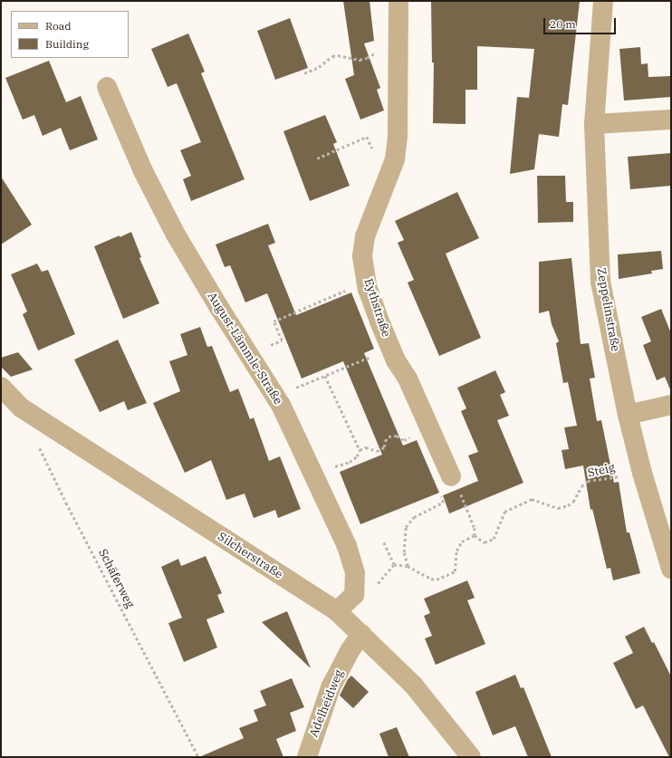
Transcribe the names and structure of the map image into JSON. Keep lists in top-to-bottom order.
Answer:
{
  "streets": {
    "street": [
      "Eythstraße",
      "Zeppelinstraße",
      "August-Lämmle-Straße",
      "Silcherstraße",
      "Adelheidweg"
    ],
    "path": ["Steig", "Schäferweg"]
  },
  "crossings": [
    ["Zeppelinstraße", "Steig"],
    ["Silcherstraße", "Adelheidweg"]
  ],
  "legend": ["Road", "Building"],
  "scale_bar": "20 m"
}
